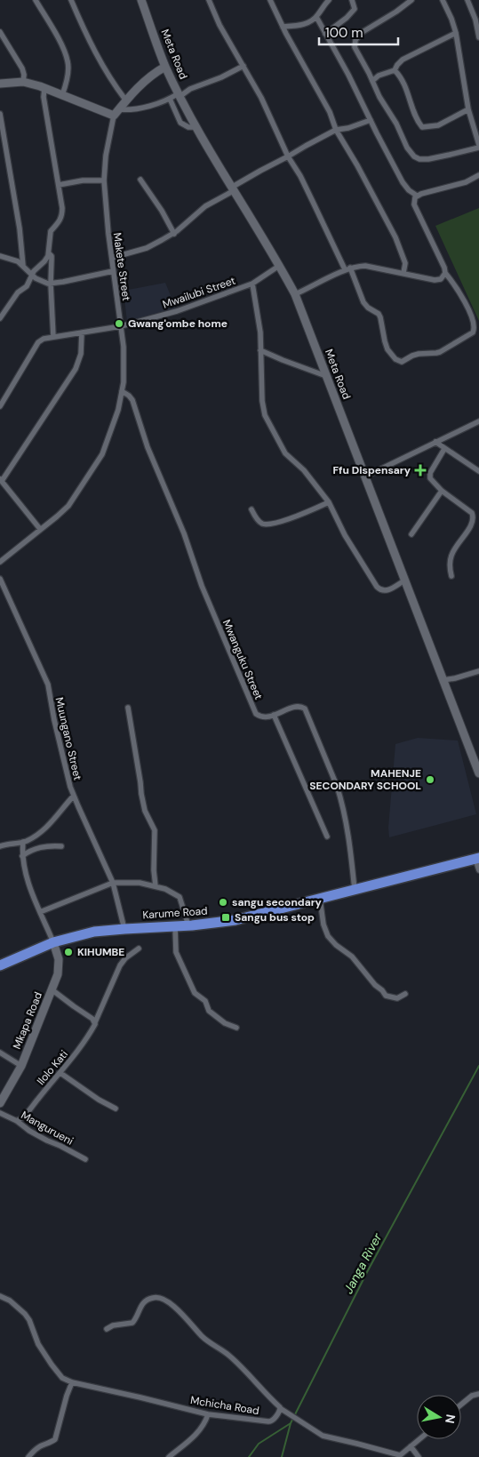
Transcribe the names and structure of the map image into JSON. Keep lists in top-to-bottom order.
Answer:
{
  "streets": {
    "highway": ["Karume Road"],
    "street": [
      "Meta Road",
      "Makete Street",
      "Mwailubi Street",
      "Mwanguku Street",
      "Muungano Street",
      "Mkapa Road",
      "Ilolo Kati",
      "Mangurueni",
      "Mchicha Road"
    ]
  },
  "crossings": [
    ["Meta Road", "Mwailubi Street"],
    ["Makete Street", "Mwailubi Street"],
    ["Makete Street", "Mwanguku Street"],
    ["Muungano Street", "Karume Road"],
    ["Karume Road", "Mkapa Road"],
    ["Ilolo Kati", "Mangurueni"]
  ],
  "water": ["Janga River"],
  "places": {
    "other": [
      "Gwang'ombe home",
      "MAHENJE SECONDARY SCHOOL",
      "sangu secondary",
      "KIHUMBE"
    ],
    "health": ["Ffu Dispensary"],
    "transit": ["Sangu bus stop"]
  },
  "scale_bar": "100 m",
  "north": "right"
}
